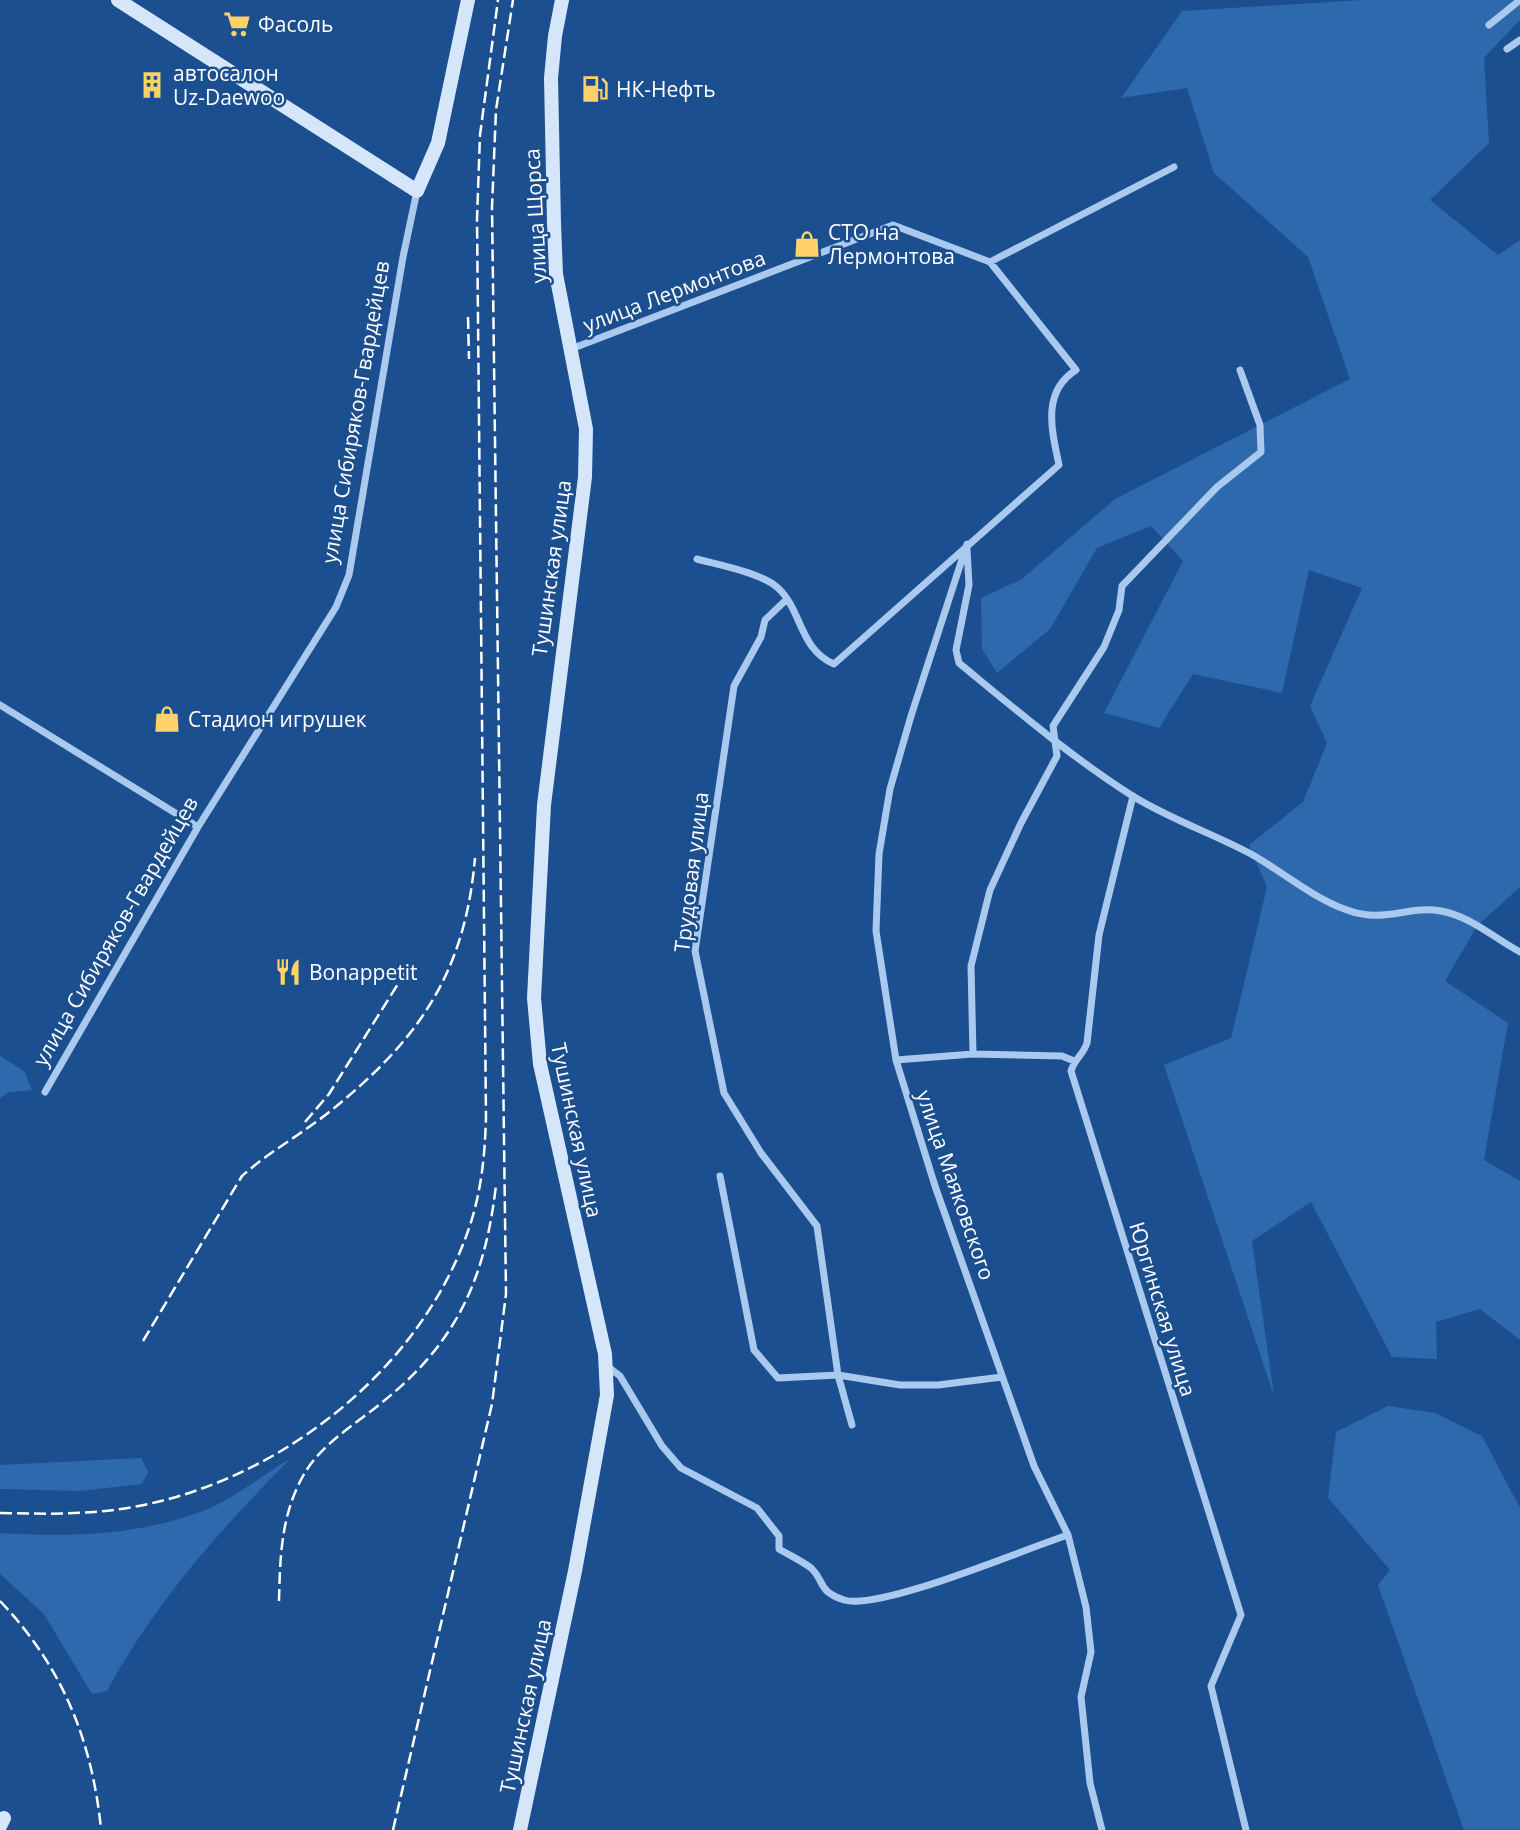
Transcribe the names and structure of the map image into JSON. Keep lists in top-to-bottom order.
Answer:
{
  "streets": {
    "main road": ["улица Щорса", "улица Сибиряков-Гвардейцев", "Тушинская улица"],
    "street": [
      "улица Лермонтова",
      "Трудовая улица",
      "улица Маяковского",
      "Юргинская улица"
    ]
  },
  "crossings": [
    ["улица Щорса", "улица Лермонтова"],
    ["улица Щорса", "Тушинская улица"]
  ],
  "places": {
    "supermarket": ["Фасоль"],
    "building": ["автосалон Uz-Daewoo"],
    "fuel station": ["НК-Нефть"],
    "shop": ["СТО на Лермонтова", "Стадион игрушек"],
    "restaurant": ["Bonappetit"]
  }
}
